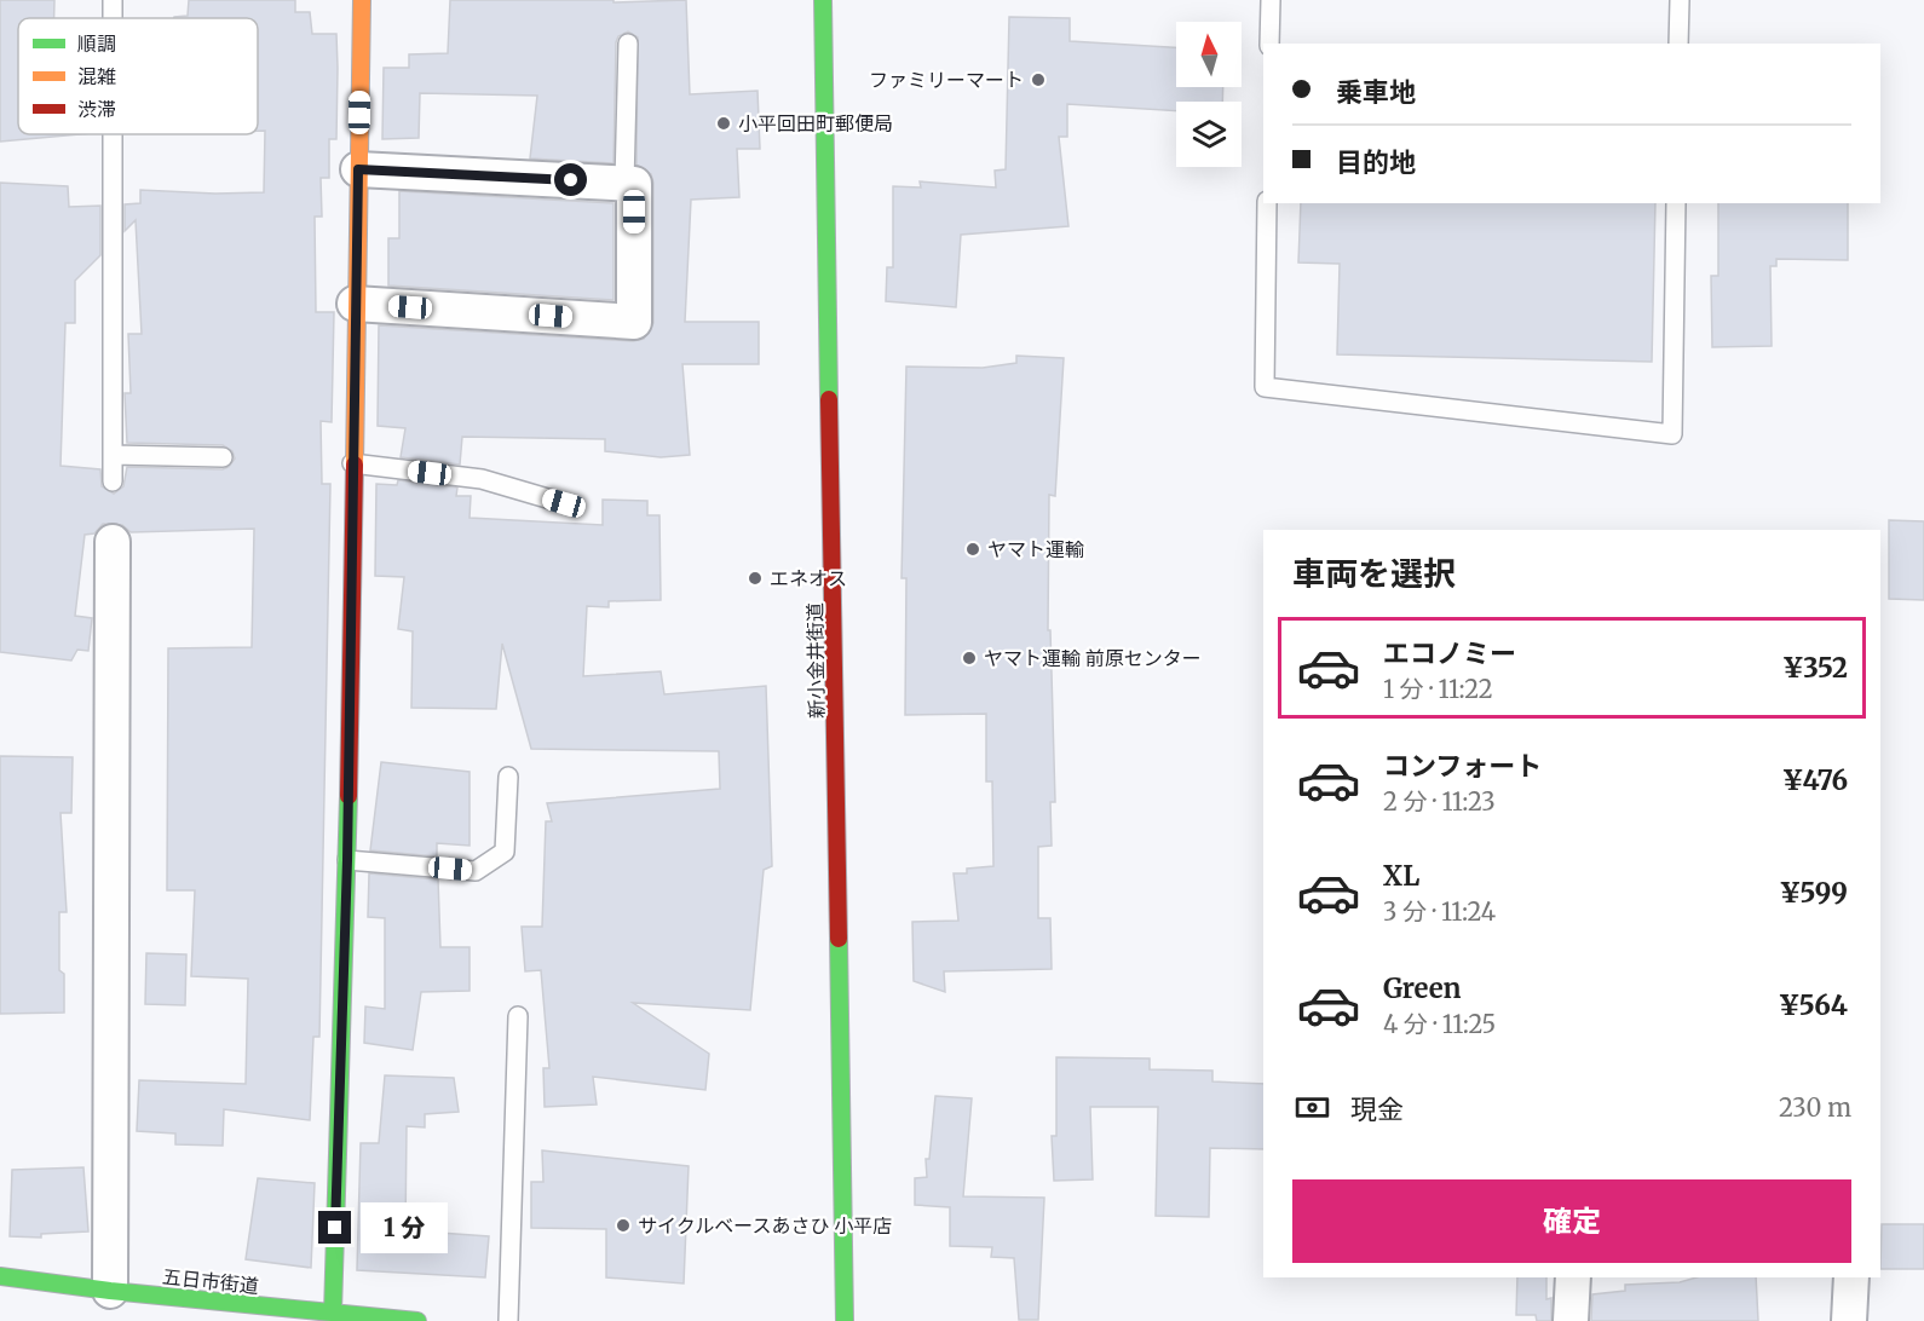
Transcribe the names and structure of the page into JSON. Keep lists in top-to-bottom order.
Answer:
{
  "streets": {
    "main road": ["新小金井街道", "五日市街道"]
  },
  "places": [
    "ファミリーマート",
    "小平回田町郵便局",
    "ヤマト運輸",
    "エネオス",
    "ヤマト運輸 前原センター",
    "サイクルベースあさひ 小平店"
  ],
  "legend": ["順調", "混雑", "渋滞"],
  "north": "top",
  "page": {
    "banner": ["乗車地", "目的地"],
    "heading": "車両を選択",
    "list": [
      {
        "name": "エコノミー",
        "note": "1 分 · 11:22",
        "value": "¥352"
      },
      {
        "name": "コンフォート",
        "note": "2 分 · 11:23",
        "value": "¥476"
      },
      {
        "name": "XL",
        "note": "3 分 · 11:24",
        "value": "¥599"
      },
      {
        "name": "Green",
        "note": "4 分 · 11:25",
        "value": "¥564"
      }
    ],
    "pay": ["現金", "230 m"],
    "buttons": "確定",
    "bubble": "1 分"
  }
}
